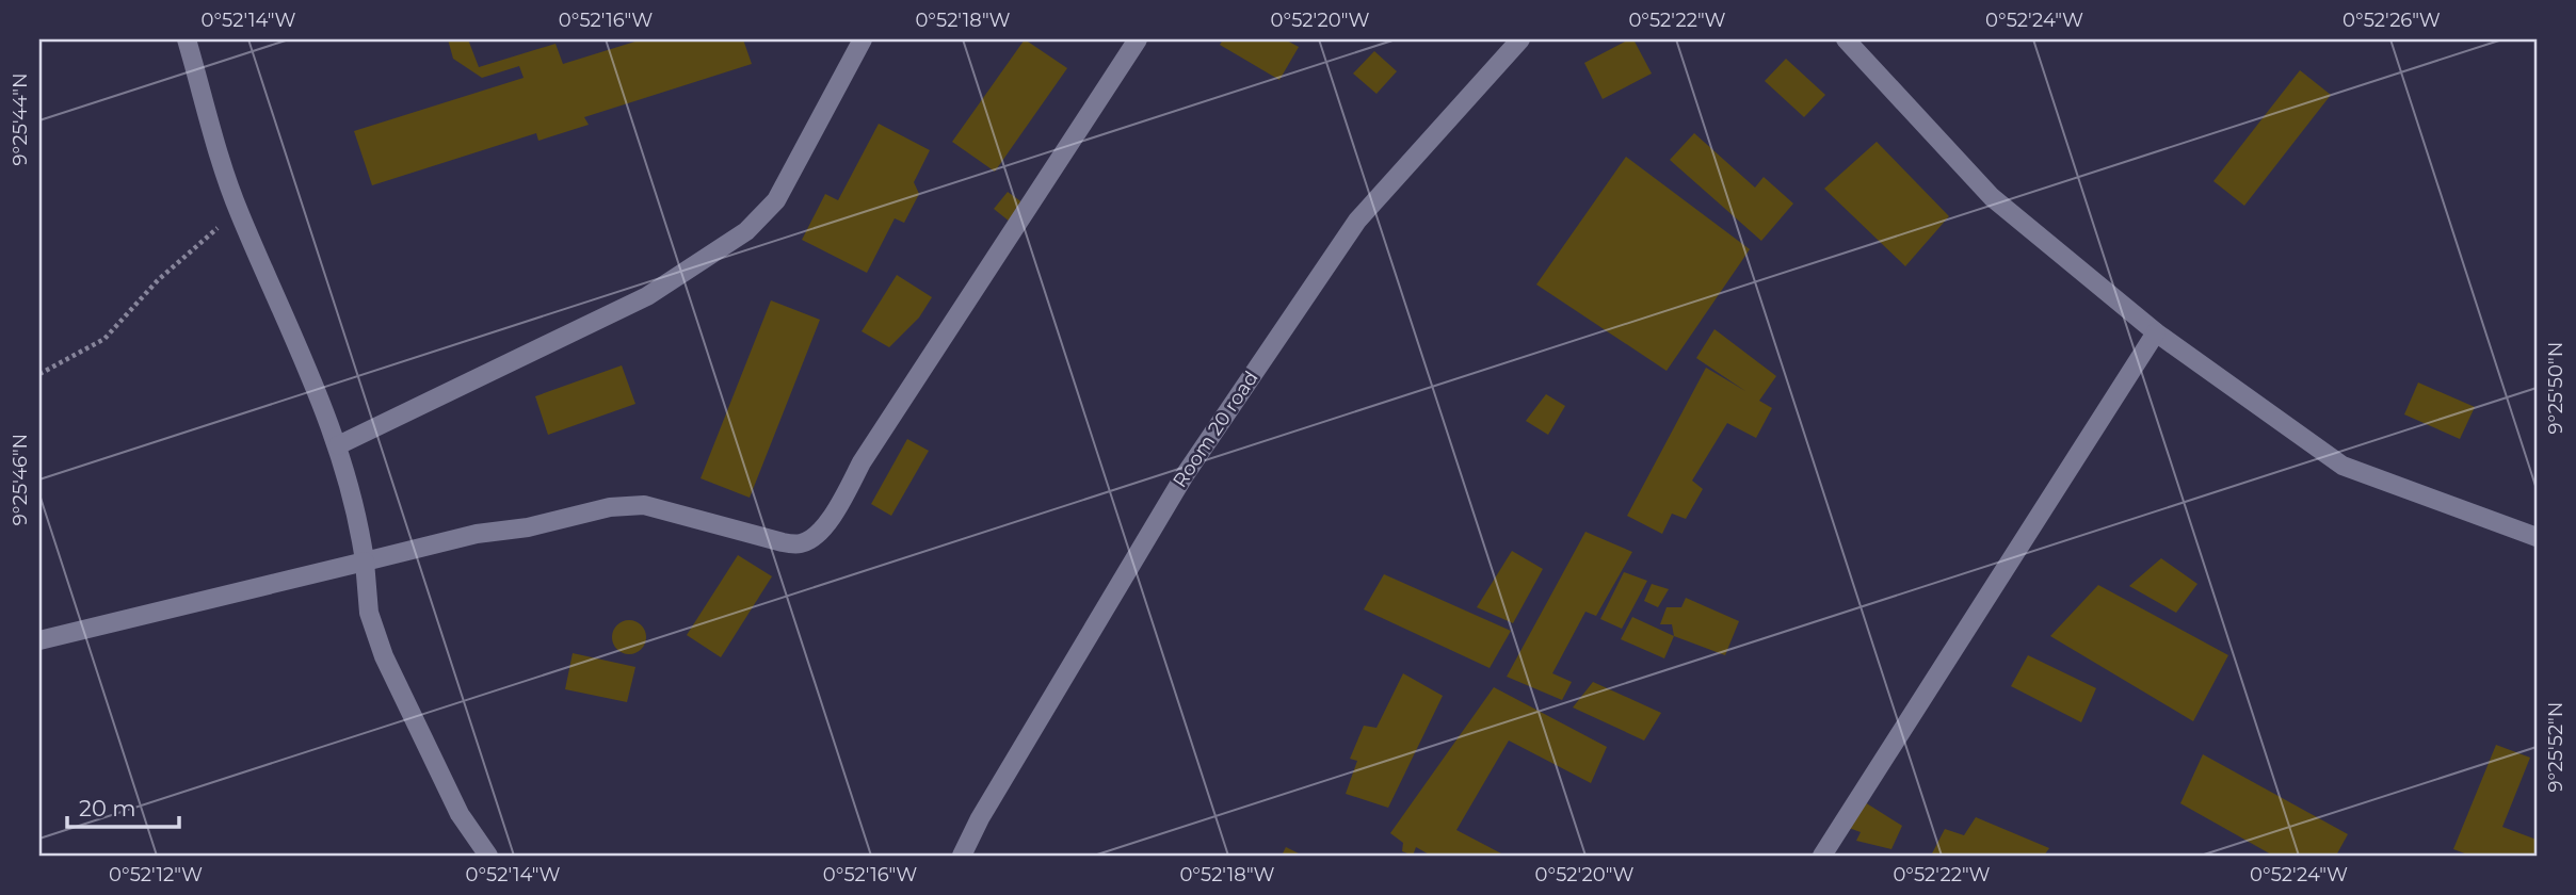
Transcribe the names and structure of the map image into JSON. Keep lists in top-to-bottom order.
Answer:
{
  "streets": {
    "street": ["Room 20 road"]
  },
  "scale_bar": "20 m",
  "coordinates": [
    "0°52'14\"W",
    "0°52'16\"W",
    "0°52'18\"W",
    "0°52'20\"W",
    "0°52'22\"W",
    "0°52'24\"W",
    "0°52'26\"W",
    "9°25'44\"N",
    "9°25'50\"N",
    "9°25'46\"N",
    "9°25'52\"N",
    "0°52'12\"W"
  ]
}
